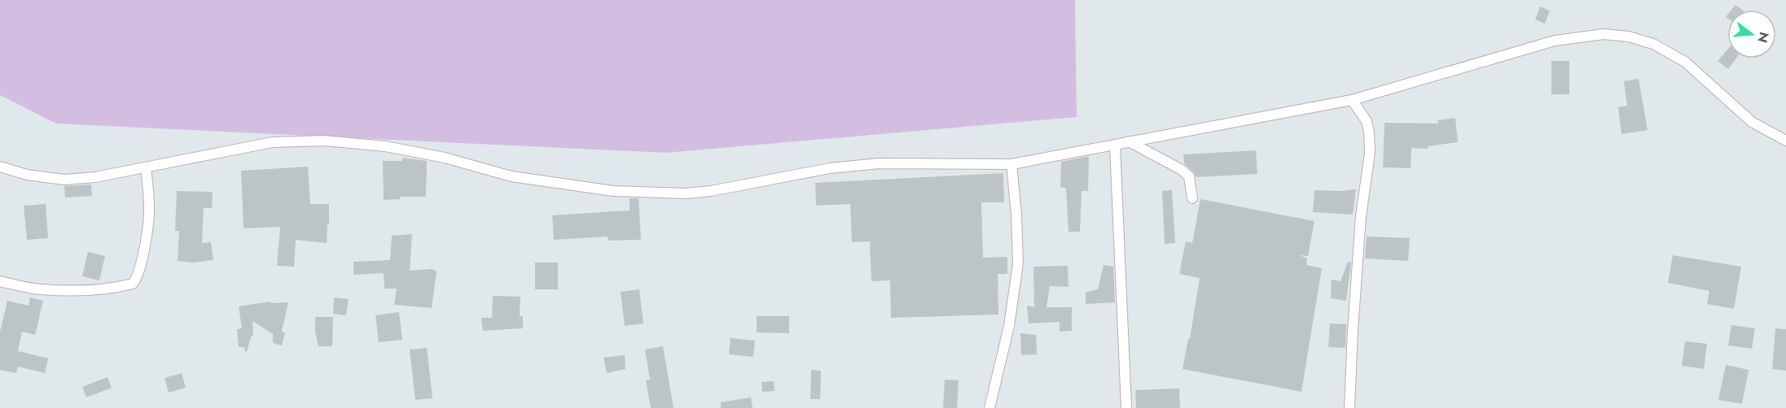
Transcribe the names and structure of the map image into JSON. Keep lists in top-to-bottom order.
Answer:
{
  "north": "right"
}
